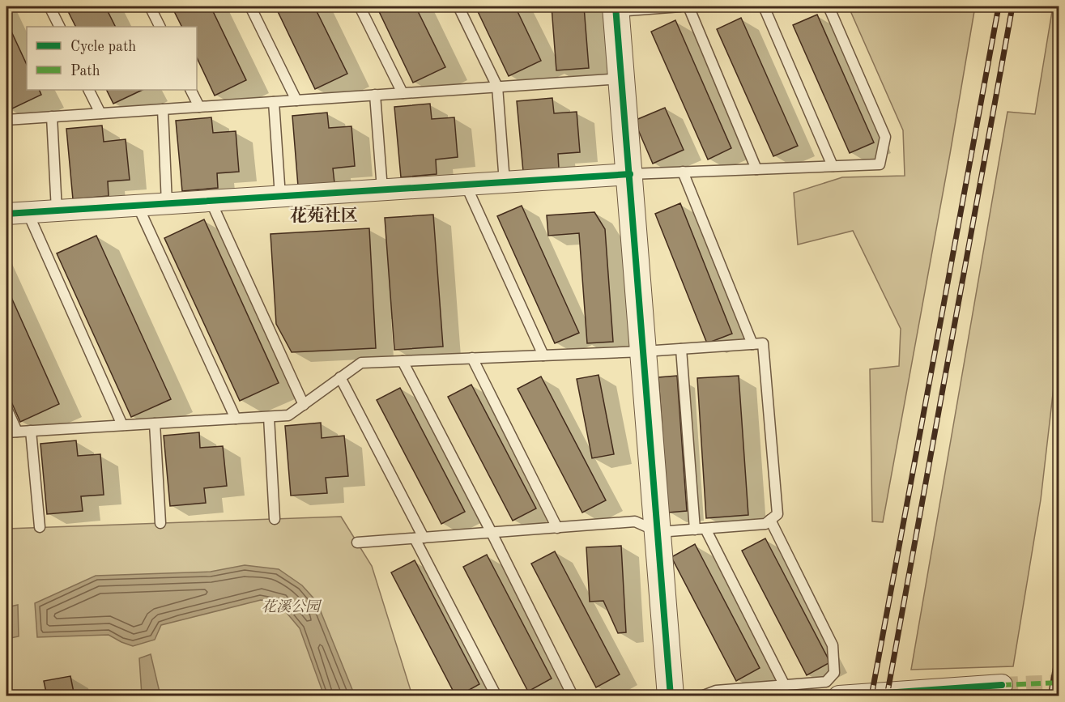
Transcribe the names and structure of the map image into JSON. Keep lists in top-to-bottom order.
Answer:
{
  "districts": ["花苑社区"],
  "parks": ["花溪公园"],
  "legend": ["Cycle path", "Path"]
}
